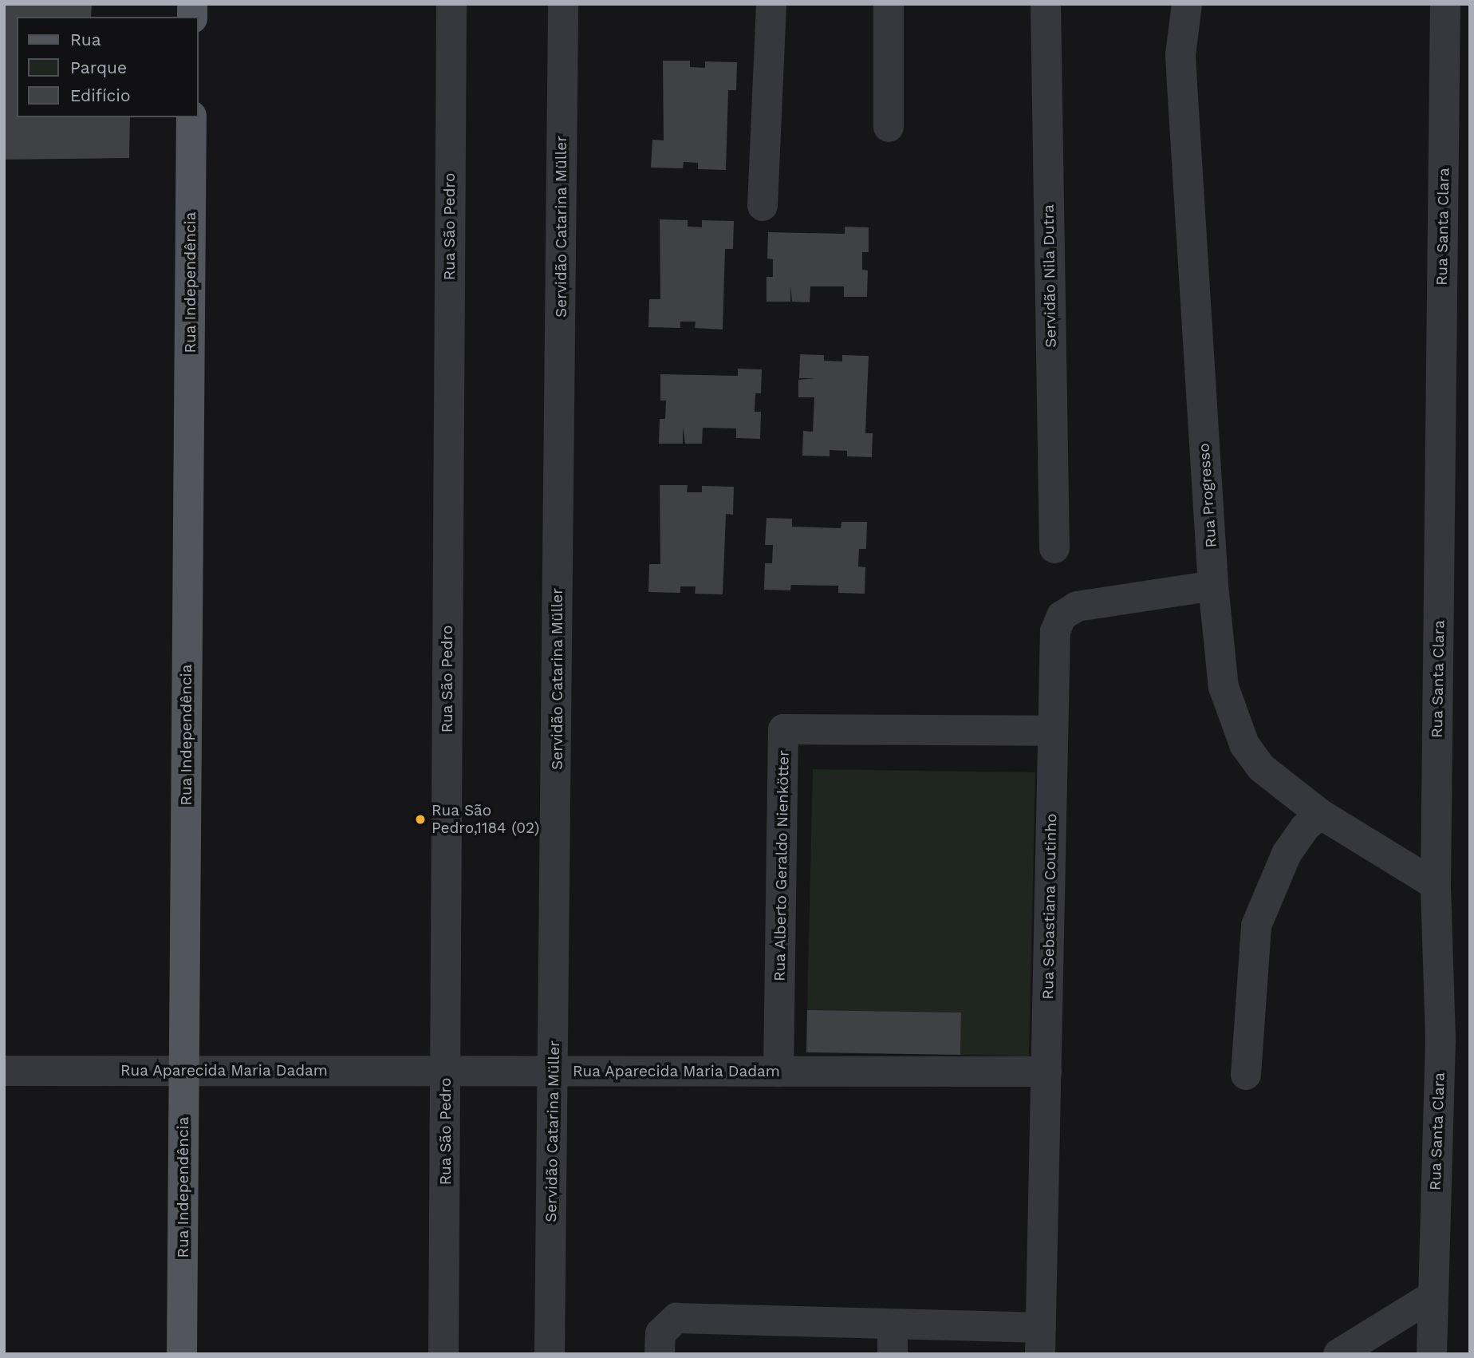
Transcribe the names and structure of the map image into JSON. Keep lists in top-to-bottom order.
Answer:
{
  "streets": {
    "main road": ["Rua Independência"],
    "street": [
      "Rua São Pedro",
      "Servidão Catarina Müller",
      "Rua Santa Clara",
      "Servidão Nila Dutra",
      "Rua Progresso",
      "Rua Alberto Geraldo Nienkötter",
      "Rua Sebastiana Coutinho",
      "Rua Aparecida Maria Dadam"
    ]
  },
  "crossings": [
    ["Rua São Pedro", "Rua Aparecida Maria Dadam"],
    ["Servidão Catarina Müller", "Rua Aparecida Maria Dadam"],
    ["Rua Santa Clara", "Rua Progresso"],
    ["Rua Independência", "Rua Aparecida Maria Dadam"],
    ["Rua Progresso", "Rua Sebastiana Coutinho"],
    ["Rua Alberto Geraldo Nienkötter", "Rua Sebastiana Coutinho"],
    ["Rua Alberto Geraldo Nienkötter", "Rua Aparecida Maria Dadam"],
    ["Rua Sebastiana Coutinho", "Rua Aparecida Maria Dadam"]
  ],
  "places": ["Rua São Pedro,1184 (02)"],
  "legend": ["Rua", "Parque", "Edifício"]
}
